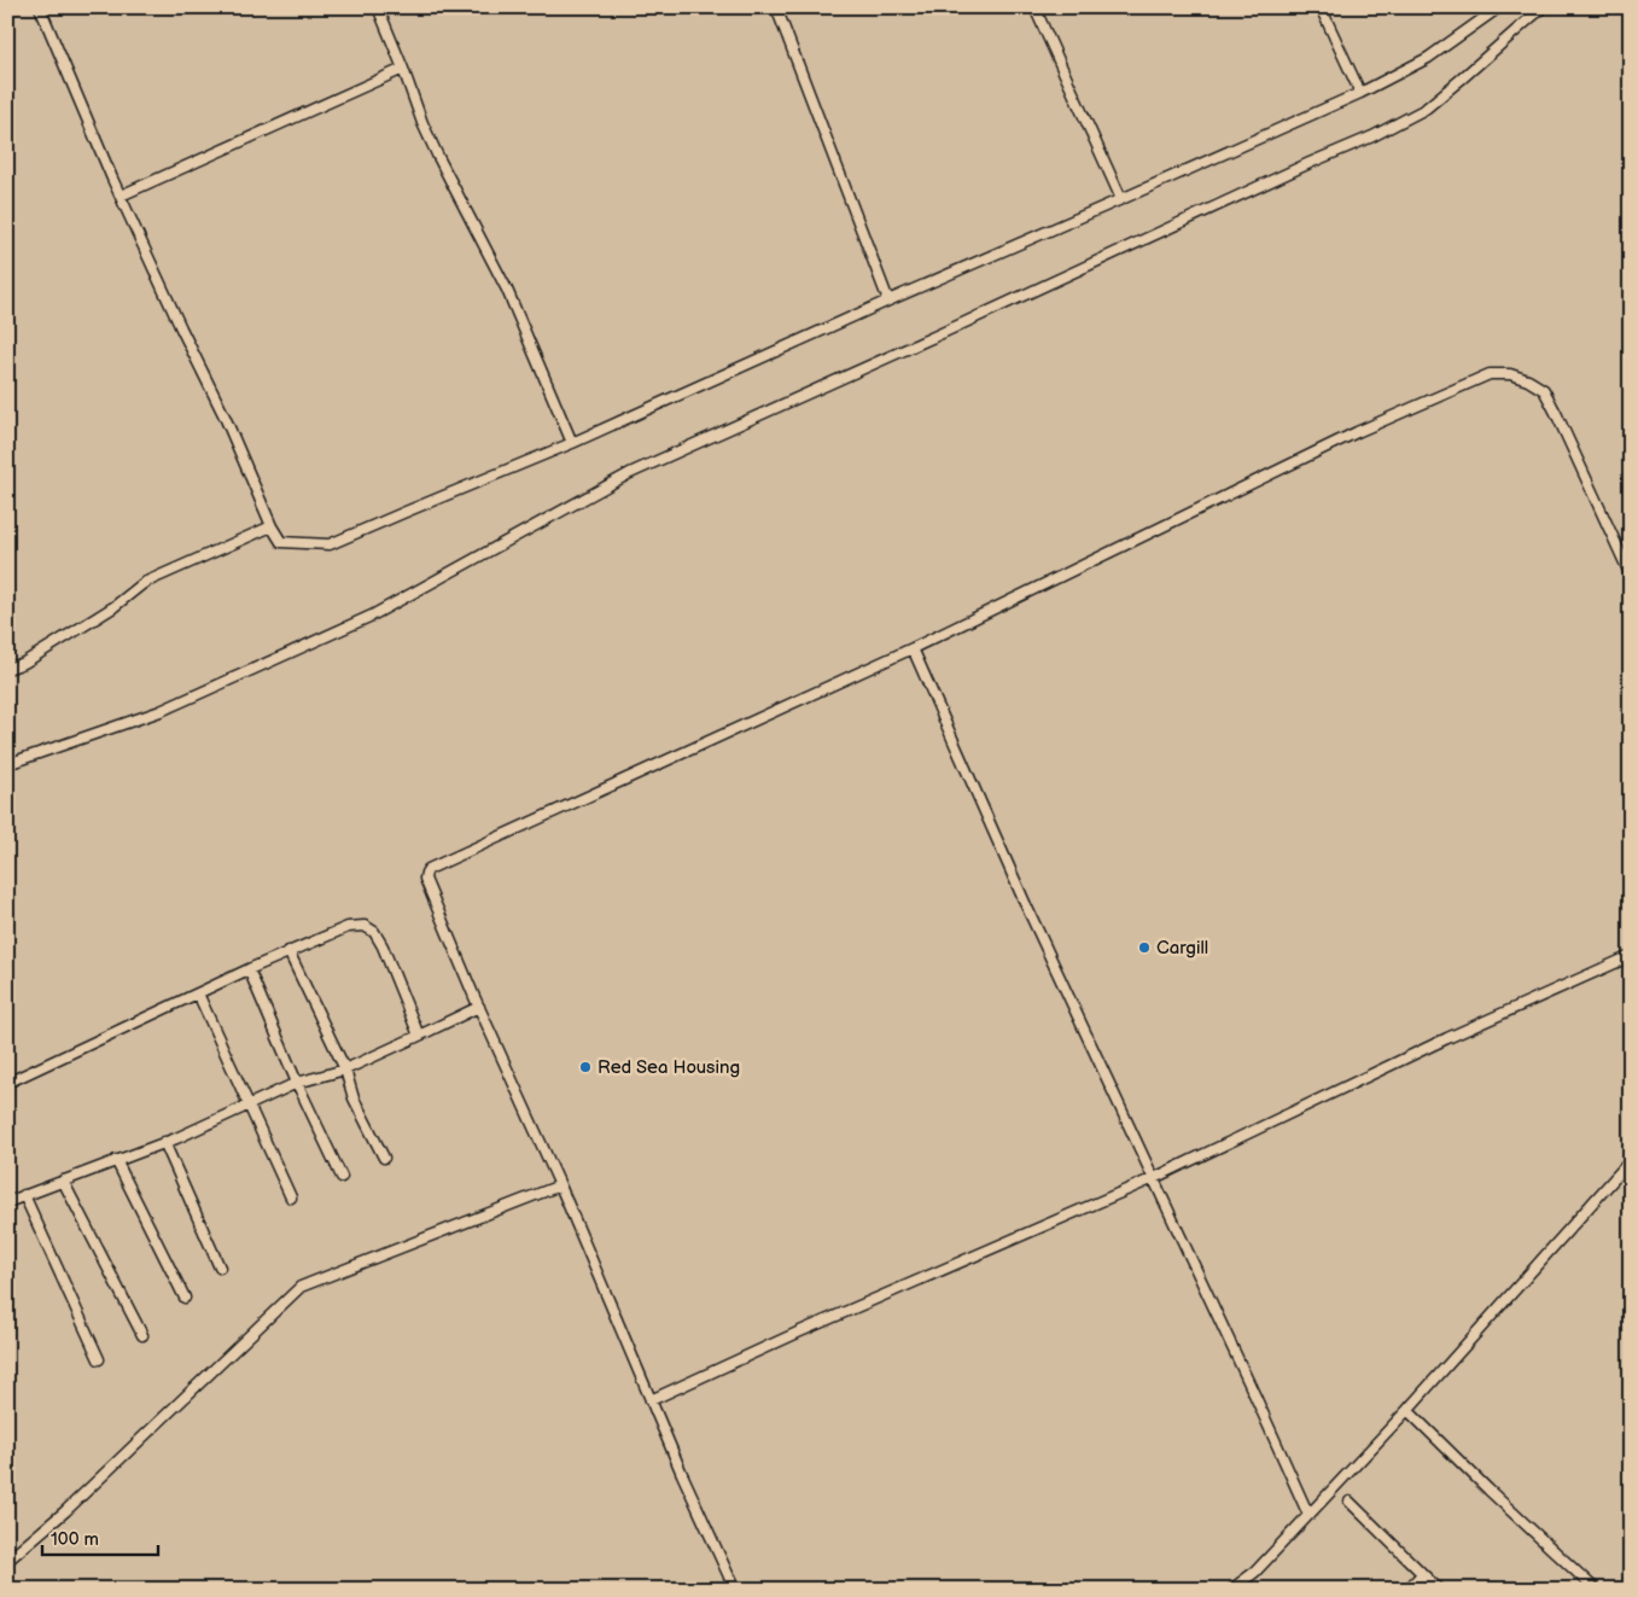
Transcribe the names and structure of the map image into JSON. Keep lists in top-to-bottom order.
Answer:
{
  "places": ["Cargill", "Red Sea Housing"],
  "scale_bar": "100 m"
}
